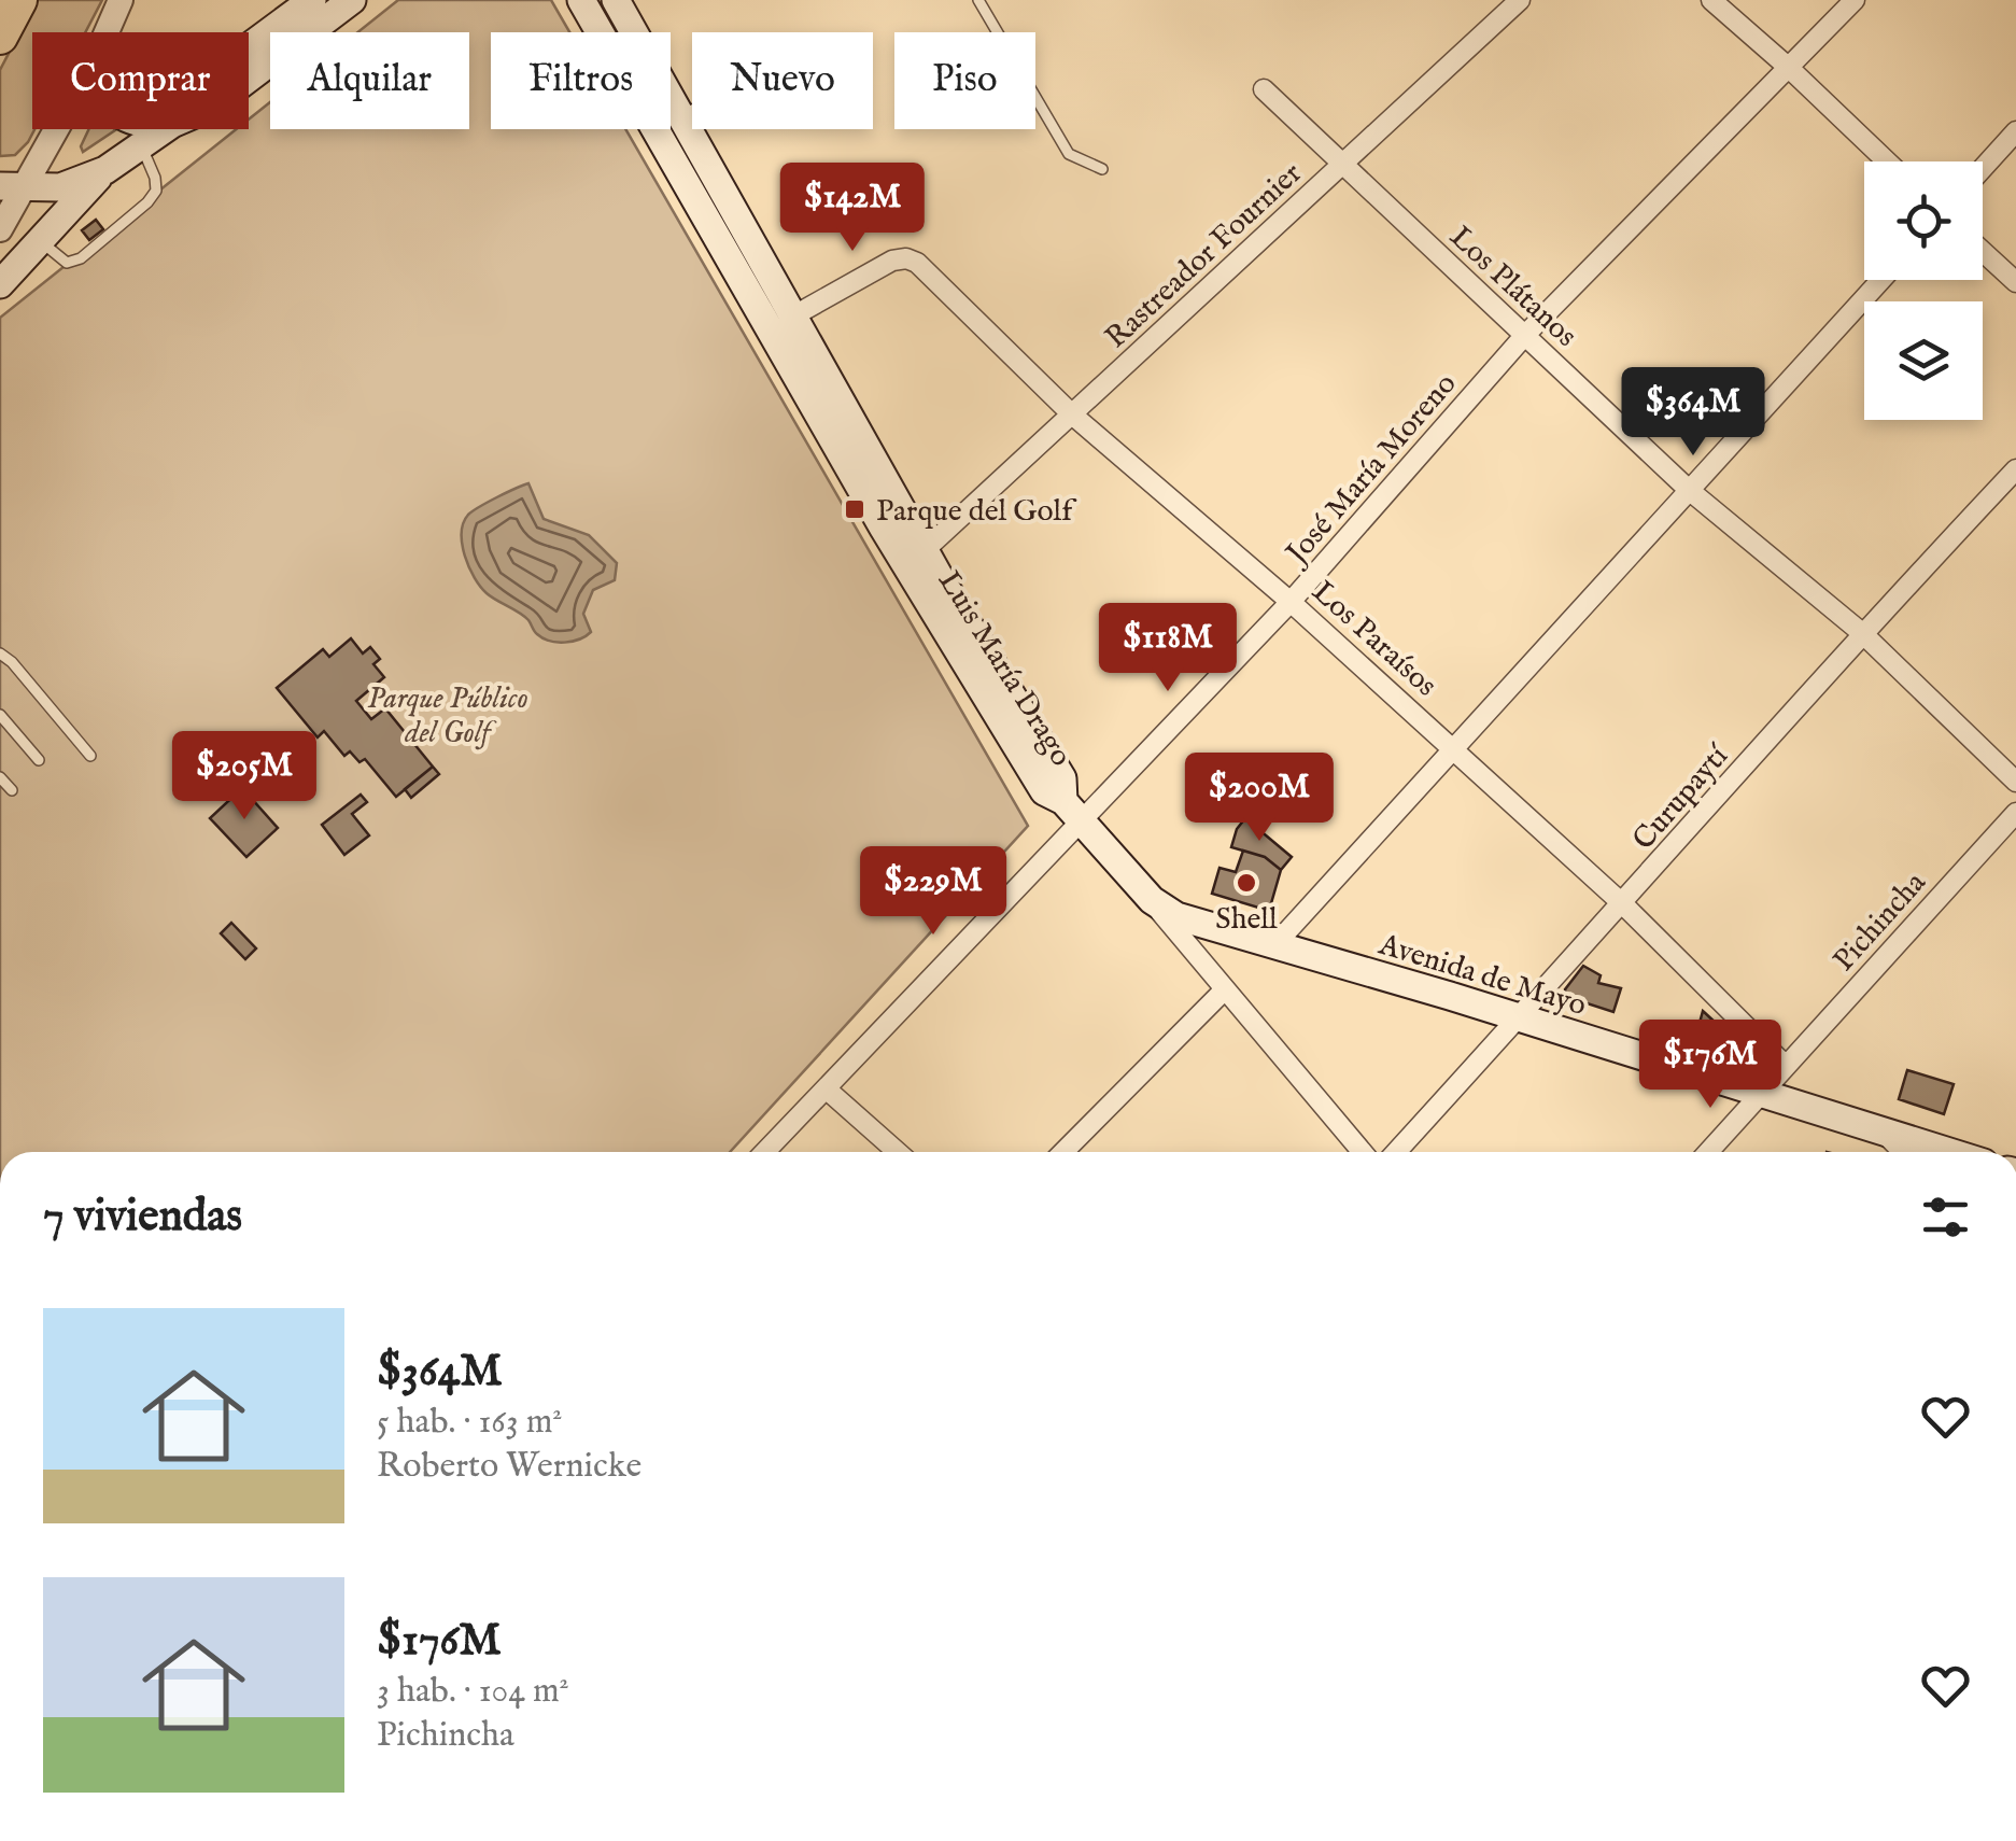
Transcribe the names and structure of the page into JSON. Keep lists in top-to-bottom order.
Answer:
{
  "streets": {
    "main road": ["Luis María Drago", "Avenida de Mayo"],
    "street": [
      "Rastreador Fournier",
      "Los Plátanos",
      "José María Moreno",
      "Los Paraísos",
      "Curupaytí",
      "Pichincha"
    ]
  },
  "crossings": [
    ["Rastreador Fournier", "Los Plátanos"],
    ["Rastreador Fournier", "Los Paraísos"],
    ["Rastreador Fournier", "Luis María Drago"],
    ["Los Plátanos", "José María Moreno"],
    ["Los Plátanos", "Curupaytí"],
    ["José María Moreno", "Los Paraísos"],
    ["José María Moreno", "Luis María Drago"],
    ["Los Paraísos", "Luis María Drago"],
    ["Los Paraísos", "Curupaytí"],
    ["Los Paraísos", "Pichincha"],
    ["Luis María Drago", "Avenida de Mayo"],
    ["Curupaytí", "Avenida de Mayo"],
    ["Pichincha", "Avenida de Mayo"]
  ],
  "parks": ["Parque Público del Golf"],
  "places": {
    "transit": ["Parque del Golf"],
    "other": ["Shell"]
  },
  "page": {
    "chip": [
      "Comprar",
      "Alquilar",
      "Filtros",
      "Nuevo",
      "Piso"
    ],
    "price": [
      "$142M",
      "$364M",
      "$118M",
      "$205M",
      "$200M",
      "$229M",
      "$176M"
    ],
    "heading": "7 viviendas",
    "list": [
      {
        "name": "$364M",
        "note": "5 hab. · 163 m² · Roberto Wernicke"
      },
      {
        "name": "$176M",
        "note": "3 hab. · 104 m² · Pichincha"
      }
    ]
  }
}
